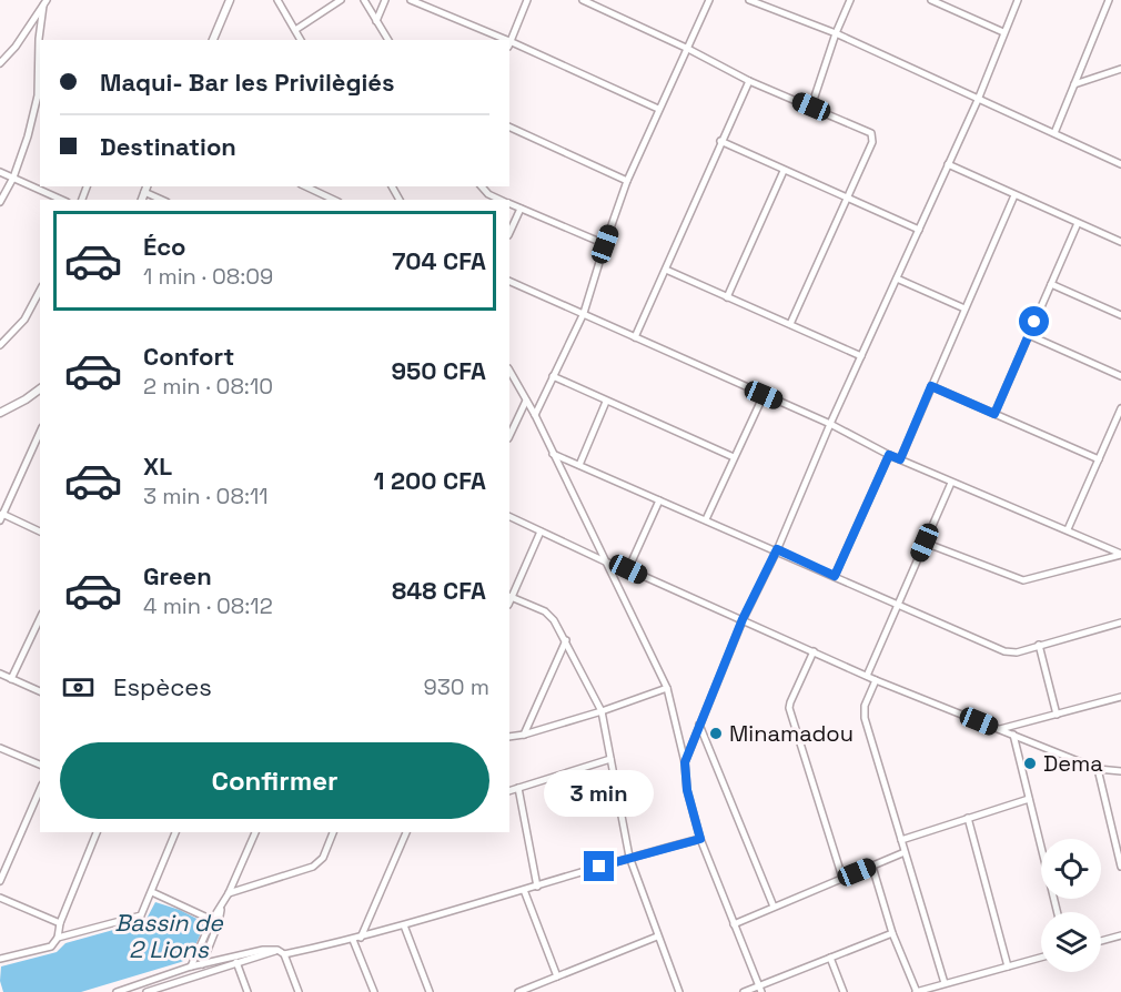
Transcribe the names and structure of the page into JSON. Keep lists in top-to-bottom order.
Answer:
{
  "water": ["Bassin de 2 Lions"],
  "places": ["Minamadou", "Dema"],
  "page": {
    "banner": ["Maqui- Bar les Privilègiés", "Destination"],
    "list": [
      {
        "name": "Éco",
        "note": "1 min · 08:09",
        "value": "704 CFA"
      },
      {
        "name": "Confort",
        "note": "2 min · 08:10",
        "value": "950 CFA"
      },
      {
        "name": "XL",
        "note": "3 min · 08:11",
        "value": "1 200 CFA"
      },
      {
        "name": "Green",
        "note": "4 min · 08:12",
        "value": "848 CFA"
      }
    ],
    "pay": ["Espèces", "930 m"],
    "buttons": "Confirmer",
    "bubble": "3 min"
  }
}
